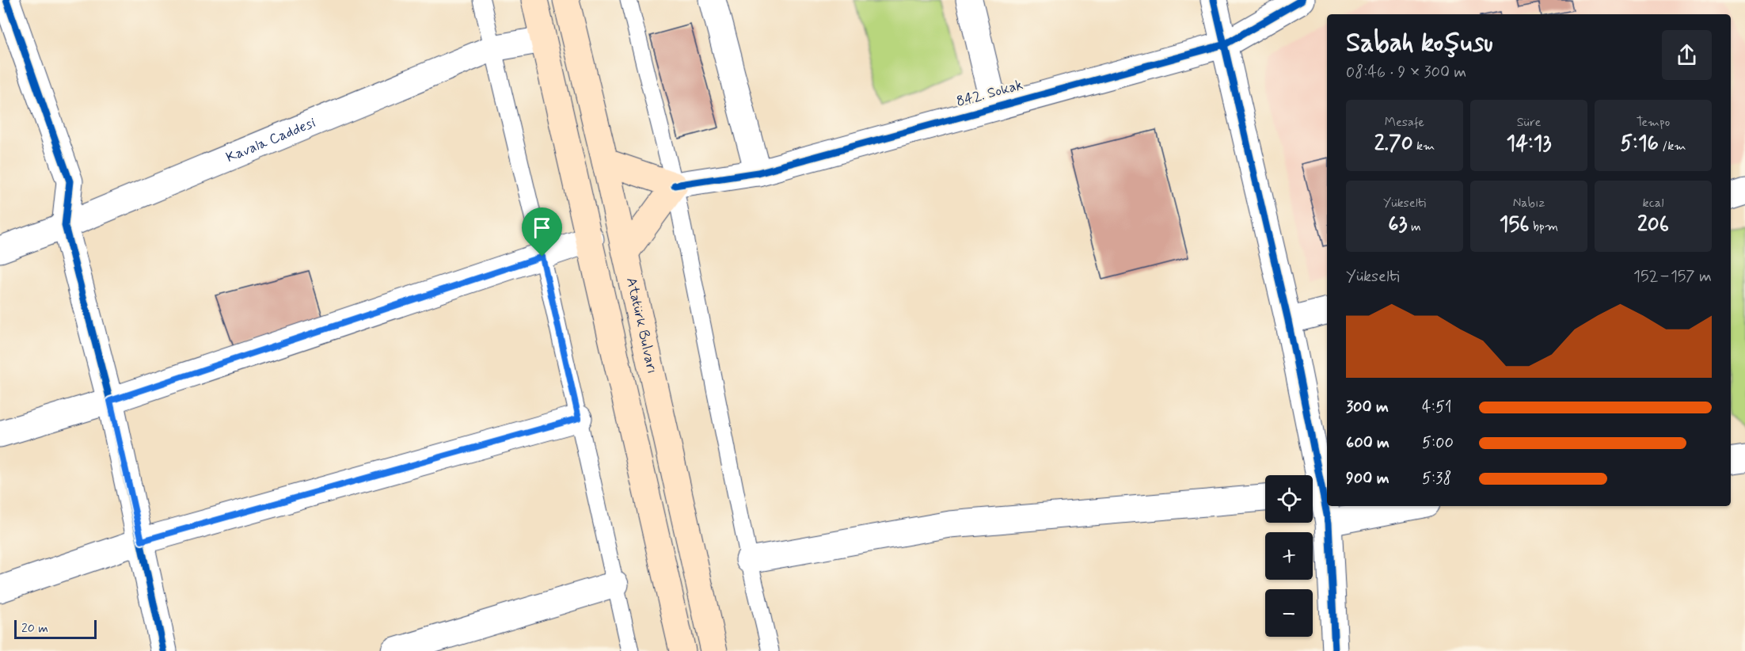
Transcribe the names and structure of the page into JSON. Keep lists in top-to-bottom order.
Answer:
{
  "streets": {
    "main road": ["Atatürk Bulvarı"],
    "street": ["842. Sokak", "Kavala Caddesi"]
  },
  "scale_bar": "20 m",
  "page": {
    "heading": ["Sabah koşusu", "08:46 · 9 × 300 m"],
    "stats": [
      ["Mesafe", "2.70 km"],
      ["Süre", "14:13"],
      ["Tempo", "5:16 /km"],
      ["Yükselti", "63 m"],
      ["Nabız", "156 bpm"],
      ["kcal", "206"]
    ],
    "chart": ["Yükselti", "152–157 m"],
    "list": [
      {
        "name": "300 m",
        "note": "4:51"
      },
      {
        "name": "600 m",
        "note": "5:00"
      },
      {
        "name": "900 m",
        "note": "5:38"
      }
    ],
    "map_buttons": ["+", "−"],
    "scale": "20 m"
  }
}
